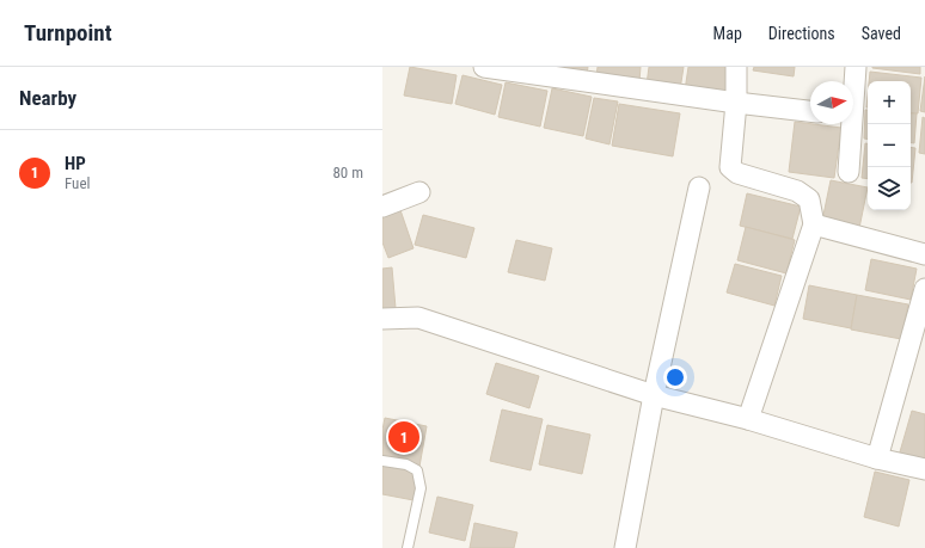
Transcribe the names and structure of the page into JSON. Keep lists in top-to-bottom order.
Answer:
{
  "north": "right",
  "page": {
    "header": "Turnpoint",
    "nav": ["Map", "Directions", "Saved"],
    "heading": "Nearby",
    "map_buttons": ["+", "−"],
    "list": [
      {
        "mark": "1",
        "name": "HP",
        "note": "Fuel",
        "value": "80 m"
      }
    ],
    "pins": "1"
  }
}
